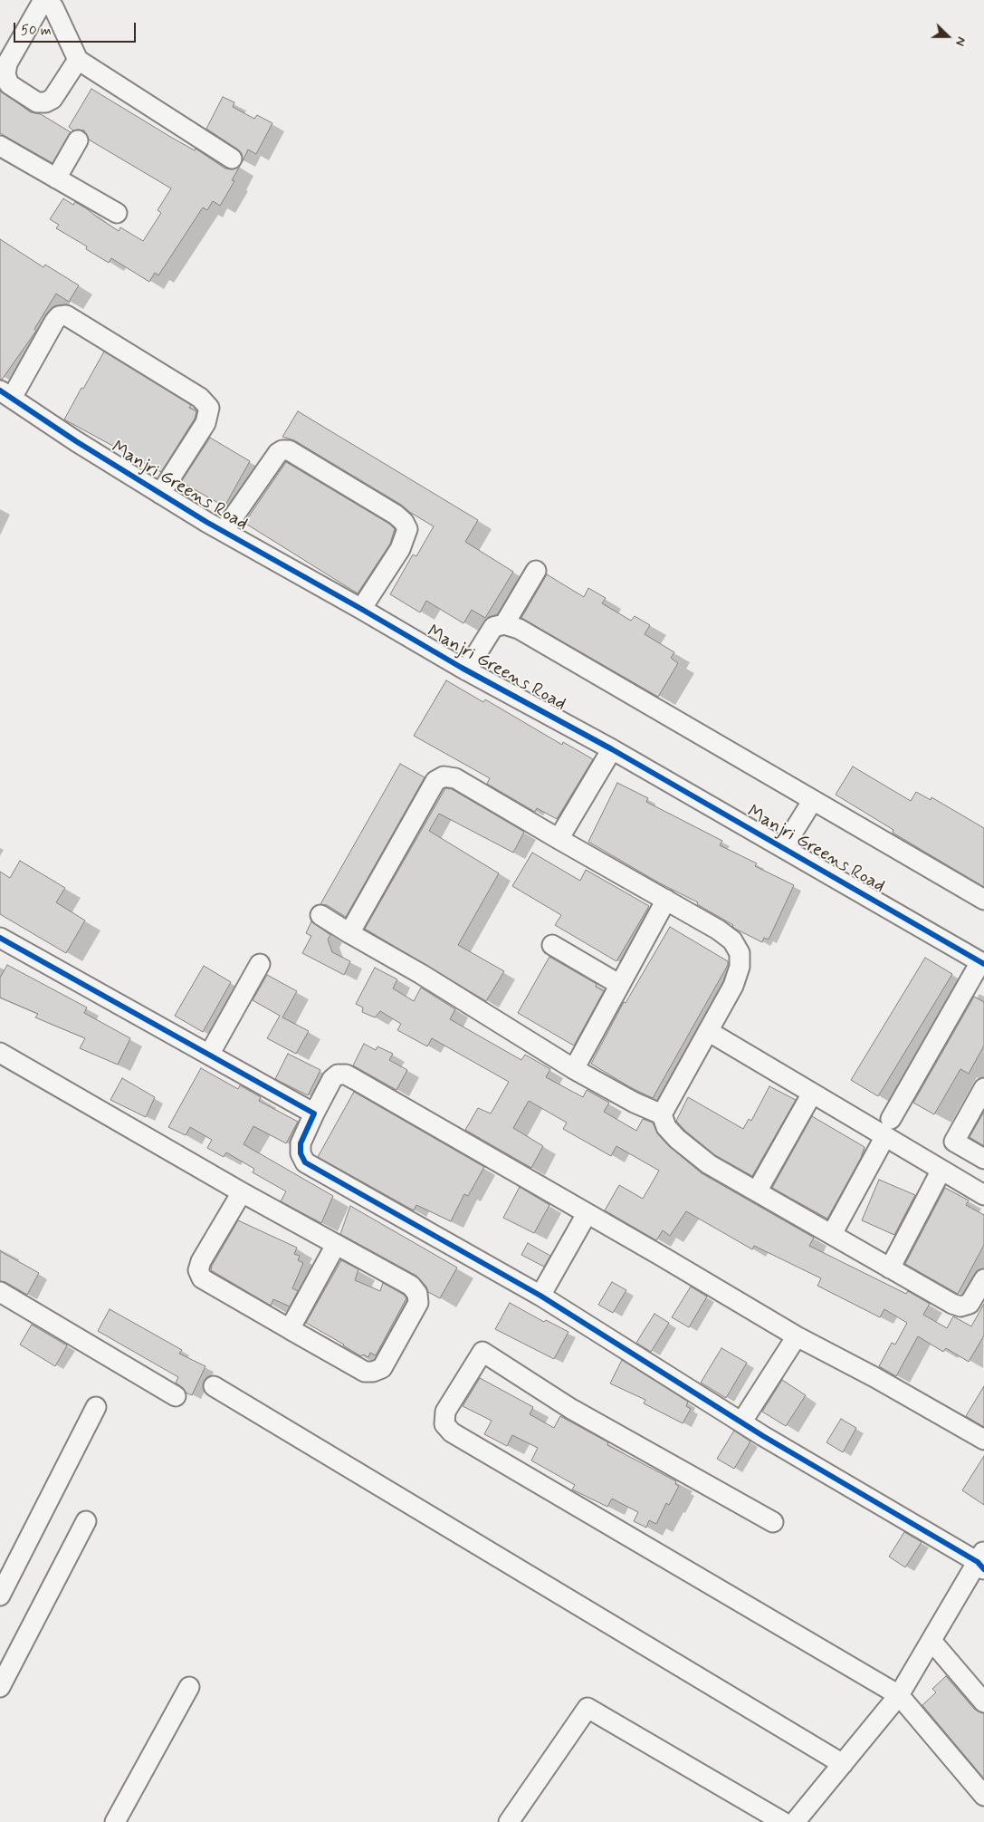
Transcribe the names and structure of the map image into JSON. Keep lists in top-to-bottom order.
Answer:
{
  "streets": {
    "street": ["Manjri Greens Road"]
  },
  "scale_bar": "50 m",
  "north": "right"
}
